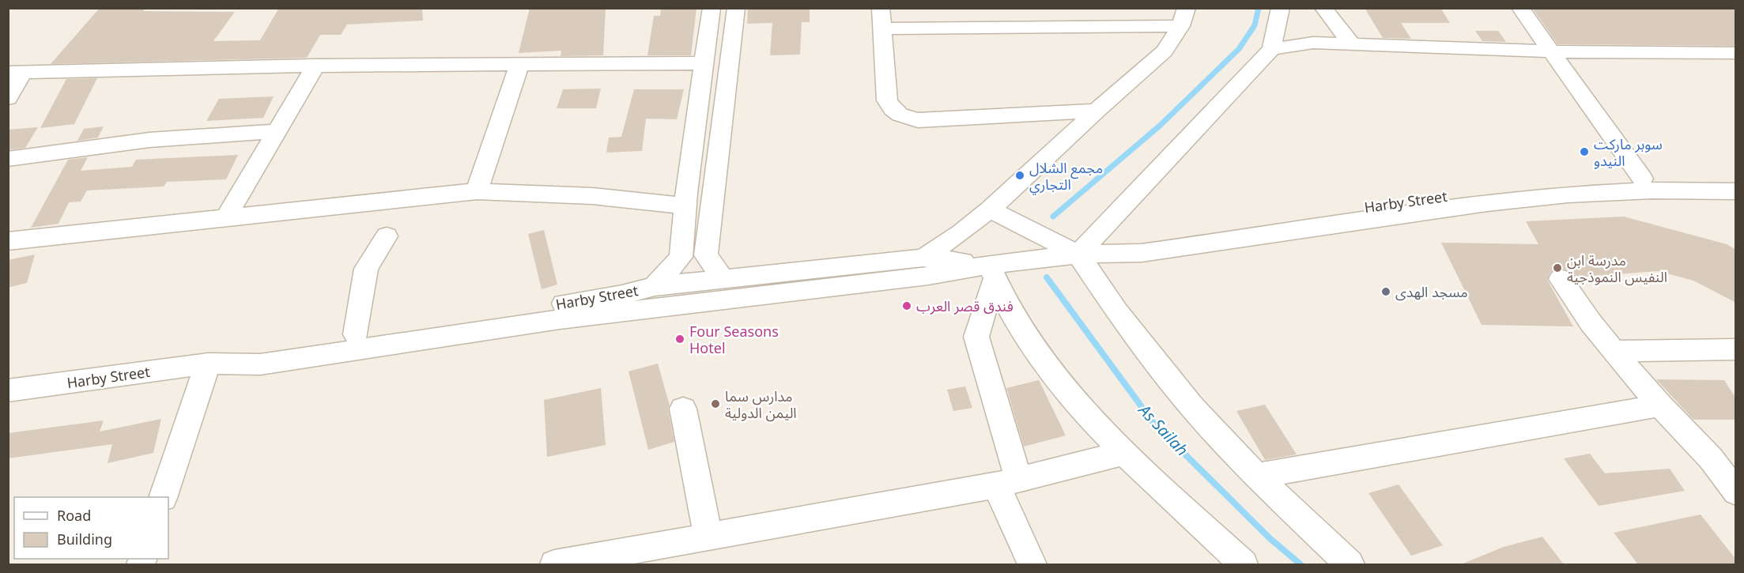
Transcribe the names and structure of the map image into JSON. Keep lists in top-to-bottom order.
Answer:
{
  "streets": {
    "street": ["Harby Street"]
  },
  "water": ["As Sailah"],
  "places": [
    "سوبر ماركت النيدو",
    "مجمع الشلال التجاري",
    "مدرسة ابن النفيس النموذجية",
    "مسجد الهدى",
    "فندق قصر العرب",
    "Four Seasons Hotel",
    "مدارس سما اليمن الدولية"
  ],
  "legend": ["Road", "Building"]
}
